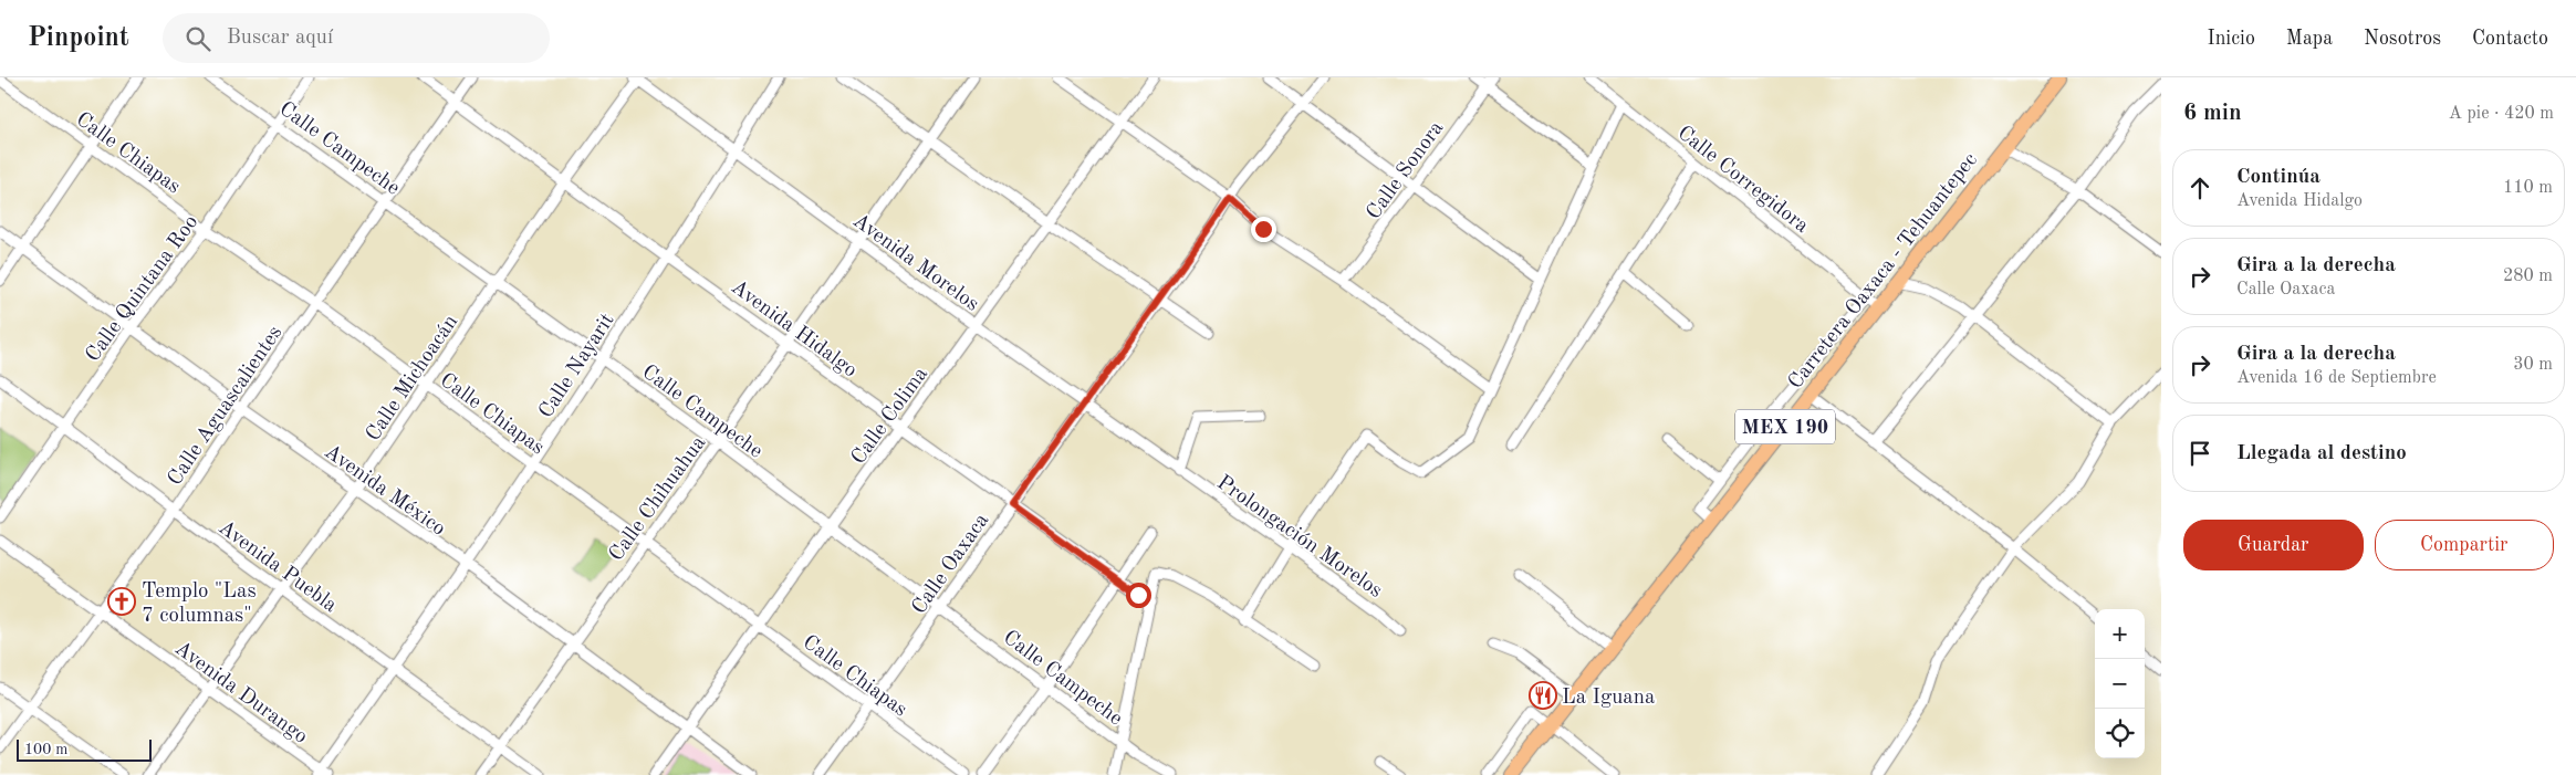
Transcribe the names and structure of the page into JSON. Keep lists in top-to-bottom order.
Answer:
{
  "streets": {
    "main road": ["Carretera Oaxaca - Tehuantepec", "MEX 190"],
    "street": [
      "Calle Campeche",
      "Calle Chiapas",
      "Calle Sonora",
      "Calle Corregidora",
      "Avenida Morelos",
      "Calle Quintana Roo",
      "Avenida Hidalgo",
      "Calle Nayarit",
      "Calle Michoacán",
      "Calle Aguascalientes",
      "Calle Colima",
      "Avenida México",
      "Calle Chihuahua",
      "Prolongación Morelos",
      "Calle Oaxaca",
      "Avenida Puebla",
      "Avenida Durango"
    ]
  },
  "crossings": [
    ["Calle Campeche", "Calle Quintana Roo"],
    ["Calle Campeche", "Calle Nayarit"],
    ["Calle Campeche", "Calle Michoacán"],
    ["Calle Campeche", "Calle Aguascalientes"],
    ["Calle Campeche", "Calle Colima"],
    ["Calle Campeche", "Calle Chihuahua"],
    ["Calle Campeche", "Calle Oaxaca"],
    ["Calle Chiapas", "Calle Quintana Roo"],
    ["Calle Chiapas", "Calle Nayarit"],
    ["Calle Chiapas", "Calle Michoacán"],
    ["Calle Chiapas", "Calle Aguascalientes"],
    ["Calle Chiapas", "Calle Colima"],
    ["Calle Chiapas", "Calle Chihuahua"],
    ["Calle Chiapas", "Calle Oaxaca"],
    ["Calle Corregidora", "Carretera Oaxaca - Tehuantepec"],
    ["Avenida Morelos", "Calle Nayarit"],
    ["Avenida Morelos", "Calle Michoacán"],
    ["Avenida Morelos", "Calle Colima"],
    ["Avenida Morelos", "Calle Chihuahua"],
    ["Avenida Morelos", "Prolongación Morelos"],
    ["Avenida Morelos", "Calle Oaxaca"],
    ["Calle Quintana Roo", "Avenida México"],
    ["Calle Quintana Roo", "Avenida Puebla"],
    ["Avenida Hidalgo", "Calle Nayarit"],
    ["Avenida Hidalgo", "Calle Michoacán"],
    ["Avenida Hidalgo", "Calle Aguascalientes"],
    ["Avenida Hidalgo", "Calle Colima"],
    ["Avenida Hidalgo", "Calle Chihuahua"],
    ["Avenida Hidalgo", "Calle Oaxaca"],
    ["Calle Nayarit", "Avenida México"],
    ["Calle Nayarit", "Avenida Puebla"],
    ["Calle Nayarit", "Avenida Durango"],
    ["Calle Michoacán", "Avenida México"],
    ["Calle Michoacán", "Avenida Puebla"],
    ["Calle Michoacán", "Avenida Durango"],
    ["Calle Aguascalientes", "Avenida México"],
    ["Calle Aguascalientes", "Avenida Puebla"],
    ["Calle Aguascalientes", "Avenida Durango"],
    ["Calle Colima", "Avenida México"],
    ["Avenida México", "Calle Chihuahua"],
    ["Calle Chihuahua", "Avenida Puebla"]
  ],
  "places": {
    "church": ["Templo \"Las 7 columnas\""],
    "restaurant": ["La Iguana"]
  },
  "scale_bar": "100 m",
  "page": {
    "header": "Pinpoint",
    "search": "Buscar aquí",
    "nav": [
      "Inicio",
      "Mapa",
      "Nosotros",
      "Contacto"
    ],
    "heading": ["6 min", "A pie · 420 m"],
    "list": [
      ["Continúa", "Avenida Hidalgo", "110 m"],
      ["Gira a la derecha", "Calle Oaxaca", "280 m"],
      ["Gira a la derecha", "Avenida 16 de Septiembre", "30 m"],
      "Llegada al destino"
    ],
    "buttons": ["Guardar", "Compartir"],
    "map_buttons": ["+", "−"],
    "scale": "100 m"
  }
}
